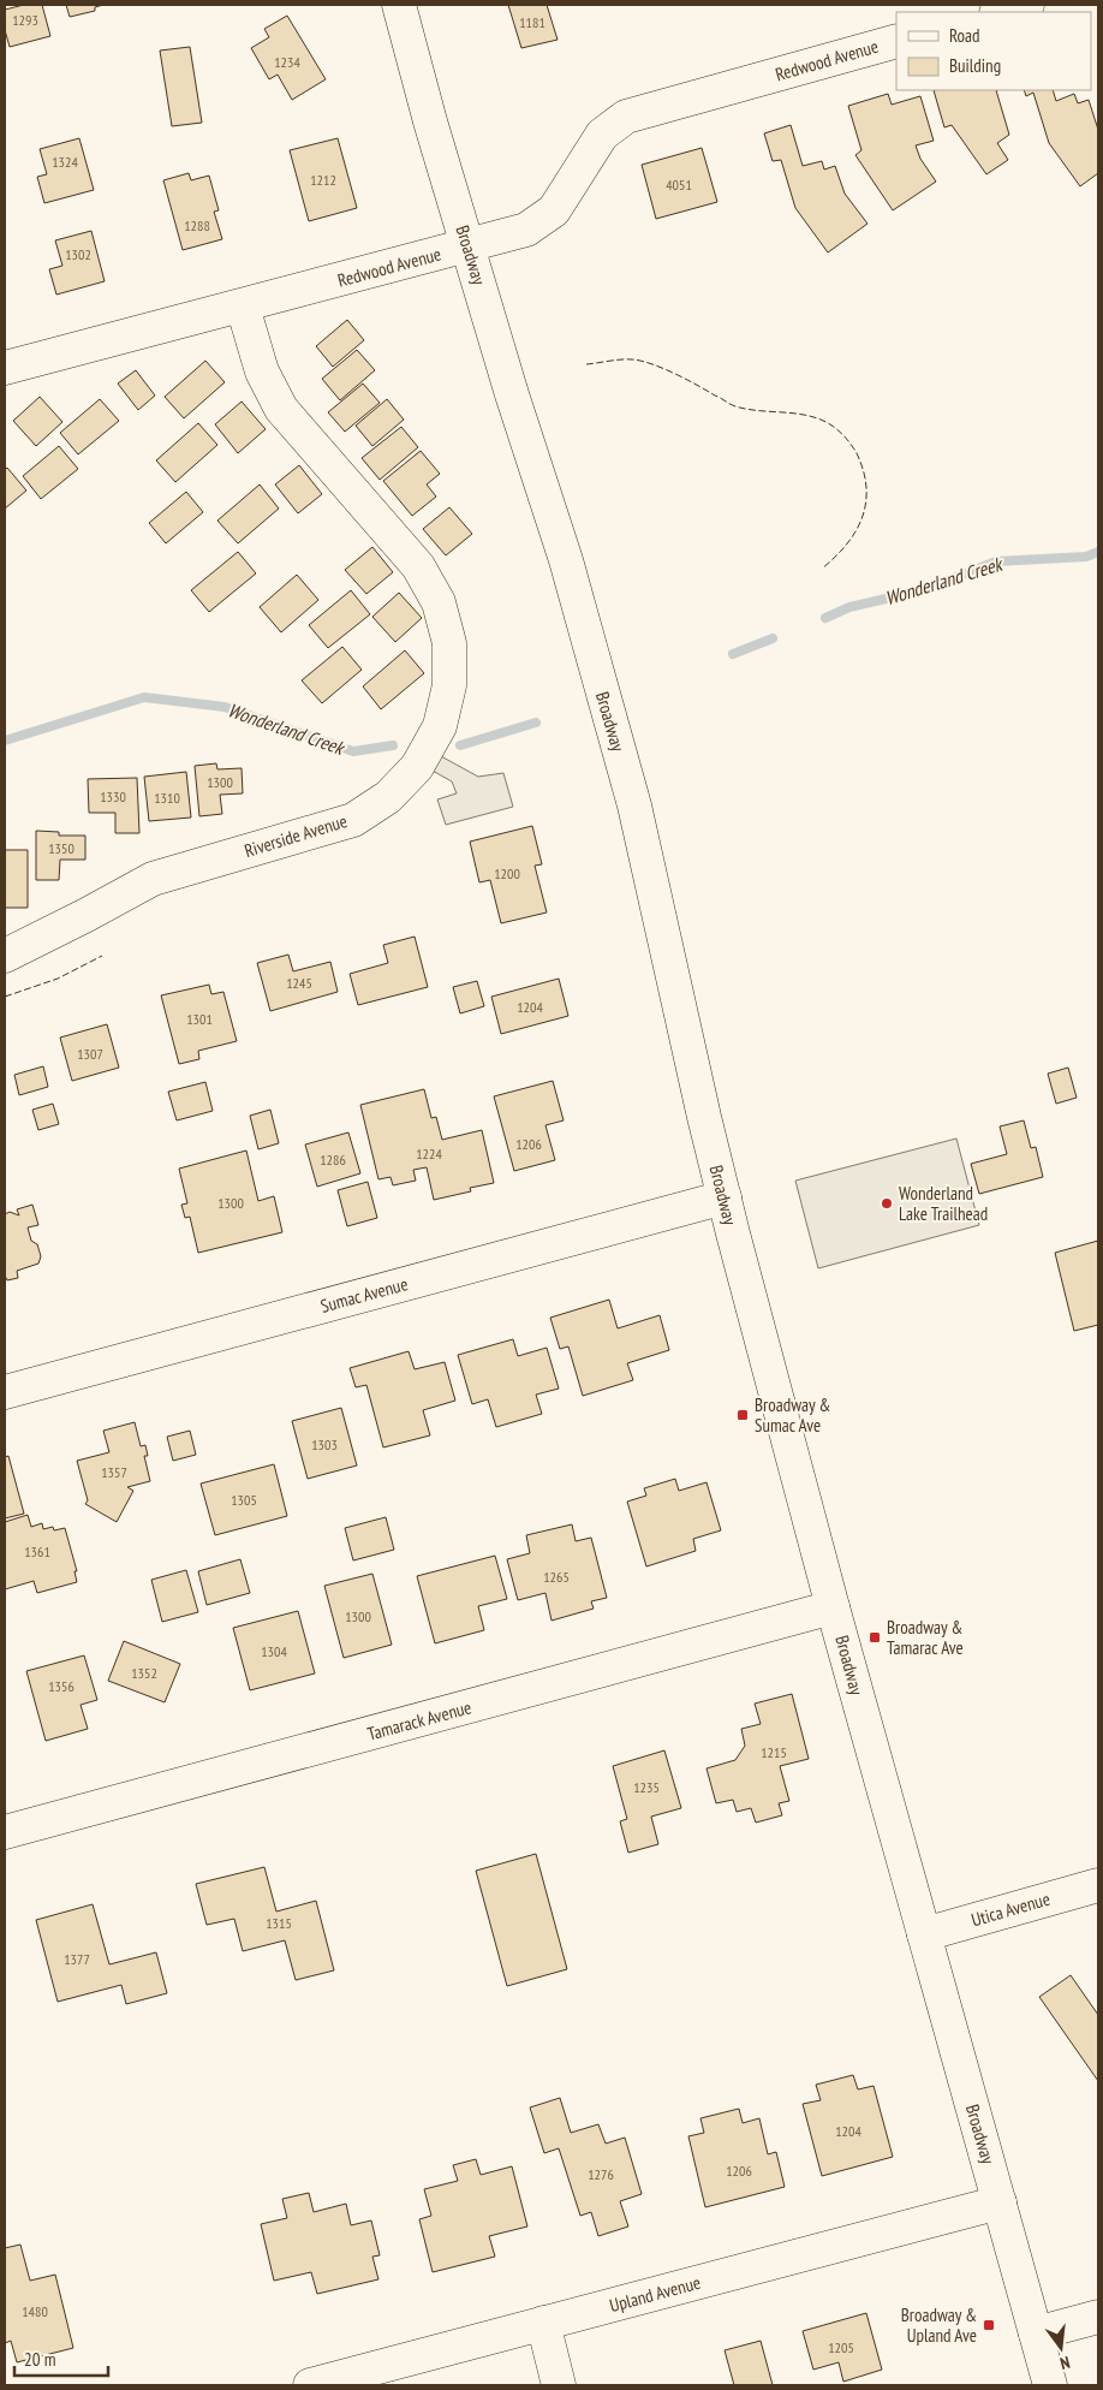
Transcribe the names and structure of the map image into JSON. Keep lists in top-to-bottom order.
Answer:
{
  "streets": {
    "street": [
      "Redwood Avenue",
      "Broadway",
      "Riverside Avenue",
      "Sumac Avenue",
      "Tamarack Avenue",
      "Utica Avenue",
      "Upland Avenue"
    ]
  },
  "crossings": [
    ["Redwood Avenue", "Broadway"],
    ["Redwood Avenue", "Riverside Avenue"],
    ["Broadway", "Sumac Avenue"],
    ["Broadway", "Tamarack Avenue"],
    ["Broadway", "Utica Avenue"],
    ["Broadway", "Upland Avenue"]
  ],
  "water": ["Wonderland Creek"],
  "places": {
    "other": ["Wonderland Lake Trailhead"],
    "transit": ["Broadway & Sumac Ave", "Broadway & Tamarac Ave", "Broadway & Upland Ave"]
  },
  "house_numbers": [
    "1293",
    "1181",
    "1234",
    "1324",
    "1212",
    "4051",
    "1288",
    "1302",
    "1300",
    "1330",
    "1310",
    "1350",
    "1200",
    "1245",
    "1204",
    "1301",
    "1307",
    "1206",
    "1224",
    "1286",
    "1300",
    "1303",
    "1357",
    "1305",
    "1361",
    "1265",
    "1300",
    "1304",
    "1352",
    "1356",
    "1215",
    "1235",
    "1315",
    "1377",
    "1204",
    "1206",
    "1276",
    "1480",
    "1205"
  ],
  "legend": ["Road", "Building"],
  "scale_bar": "20 m",
  "north": "bottom"
}
